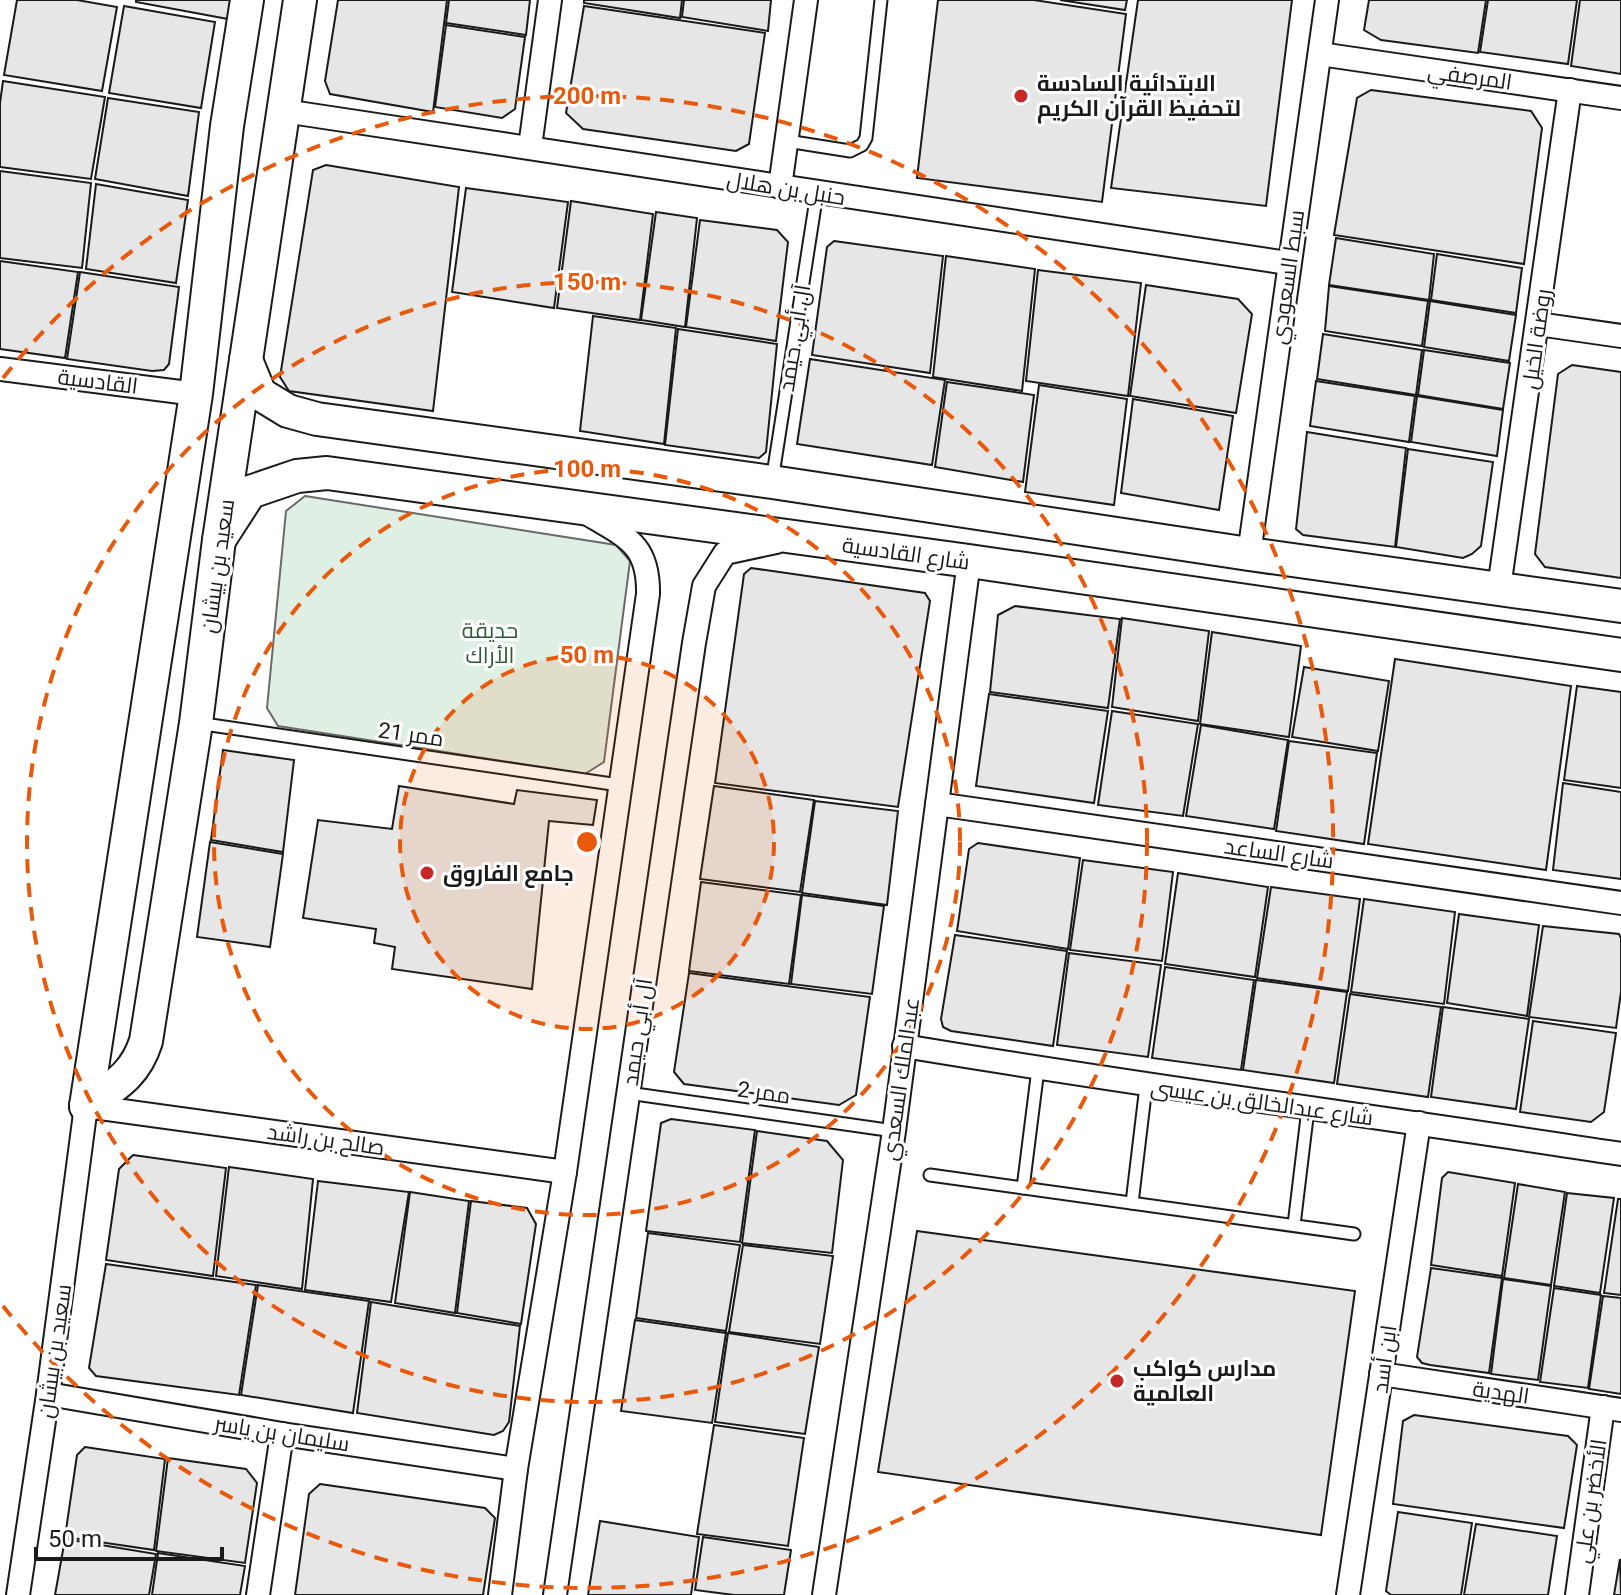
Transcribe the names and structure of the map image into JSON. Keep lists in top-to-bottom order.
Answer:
{
  "streets": {
    "street": [
      "المرصفي",
      "حنبل بن هلال",
      "سبط السعودي",
      "آل أبي حيمد",
      "روضة الخيل",
      "القادسية",
      "شارع القادسية",
      "سعيد بن بيشان",
      "شارع الساعد",
      "عبدالملك السعدي",
      "شارع عبدالخالق بن عيسى",
      "صالح بن راشد",
      "ابن أسد",
      "الهدية",
      "سليمان بن ياسر",
      "الأخضر بن علي"
    ],
    "lane": ["ممر 21", "ممر 2"]
  },
  "crossings": [
    ["المرصفي", "سبط السعودي"],
    ["المرصفي", "روضة الخيل"],
    ["حنبل بن هلال", "سبط السعودي"],
    ["حنبل بن هلال", "آل أبي حيمد"],
    ["حنبل بن هلال", "سعيد بن بيشان"],
    ["آل أبي حيمد", "شارع القادسية"],
    ["آل أبي حيمد", "ممر 2"],
    ["القادسية", "سعيد بن بيشان"],
    ["شارع القادسية", "سعيد بن بيشان"],
    ["شارع القادسية", "عبدالملك السعدي"],
    ["سعيد بن بيشان", "ممر 21"],
    ["سعيد بن بيشان", "صالح بن راشد"],
    ["سعيد بن بيشان", "سليمان بن ياسر"],
    ["شارع الساعد", "عبدالملك السعدي"],
    ["عبدالملك السعدي", "ممر 2"],
    ["عبدالملك السعدي", "شارع عبدالخالق بن عيسى"],
    ["شارع عبدالخالق بن عيسى", "ابن أسد"],
    ["ابن أسد", "الهدية"],
    ["الهدية", "الأخضر بن علي"]
  ],
  "parks": ["حديقة الأراك"],
  "places": ["الابتدائية السادسة لتحفيظ القرآن الكريم", "جامع الفاروق", "مدارس كواكب العالمية"],
  "scale_bar": "50 m",
  "rings": [
    "200 m",
    "150 m",
    "100 m",
    "50 m"
  ]
}
